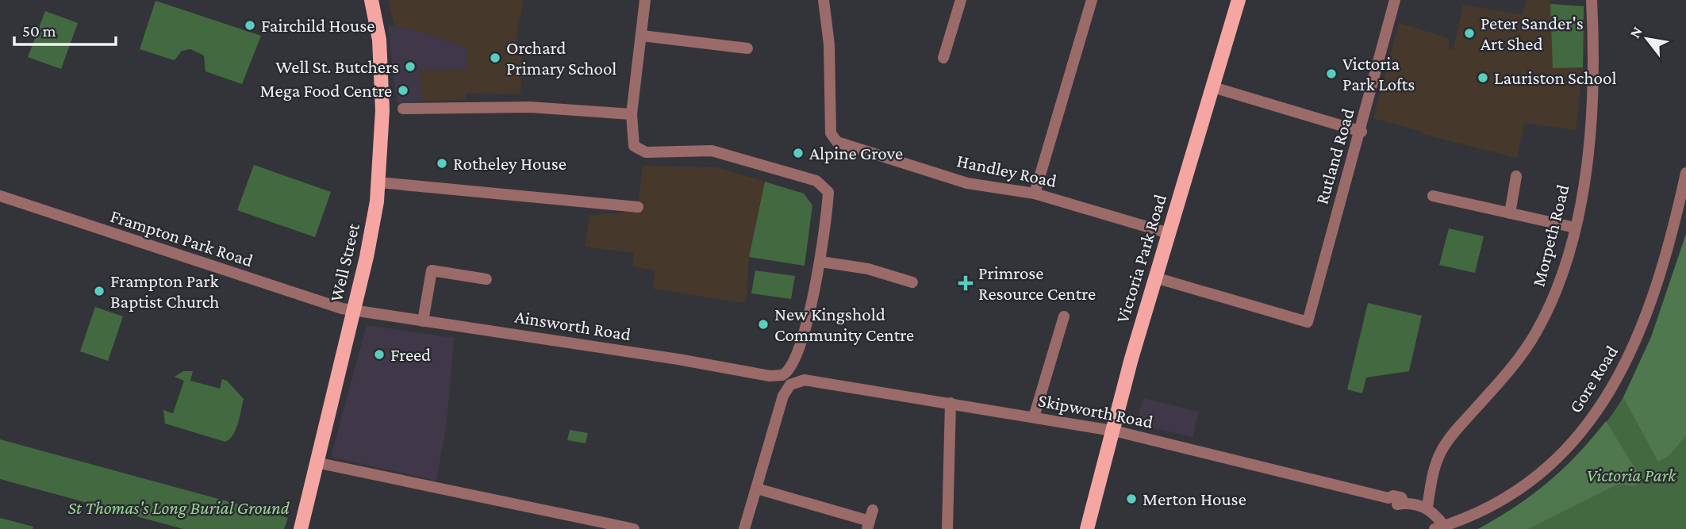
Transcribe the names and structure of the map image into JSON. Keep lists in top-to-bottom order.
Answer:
{
  "streets": {
    "main road": ["Victoria Park Road", "Well Street"],
    "street": [
      "Rutland Road",
      "Handley Road",
      "Morpeth Road",
      "Frampton Park Road",
      "Ainsworth Road",
      "Gore Road",
      "Skipworth Road"
    ]
  },
  "crossings": [
    ["Rutland Road", "Victoria Park Road"],
    ["Handley Road", "Victoria Park Road"],
    ["Morpeth Road", "Skipworth Road"],
    ["Frampton Park Road", "Well Street"],
    ["Frampton Park Road", "Ainsworth Road"],
    ["Victoria Park Road", "Skipworth Road"],
    ["Well Street", "Ainsworth Road"],
    ["Ainsworth Road", "Skipworth Road"]
  ],
  "parks": ["Victoria Park", "St Thomas's Long Burial Ground"],
  "places": {
    "other": [
      "Fairchild House",
      "Peter Sander's Art Shed",
      "Orchard Primary School",
      "Well St. Butchers",
      "Victoria Park Lofts",
      "Lauriston School",
      "Mega Food Centre",
      "Alpine Grove",
      "Rotheley House",
      "Frampton Park Baptist Church",
      "New Kingshold Community Centre",
      "Freed",
      "Merton House"
    ],
    "health": ["Primrose Resource Centre"]
  },
  "scale_bar": "50 m",
  "north": "top left"
}
